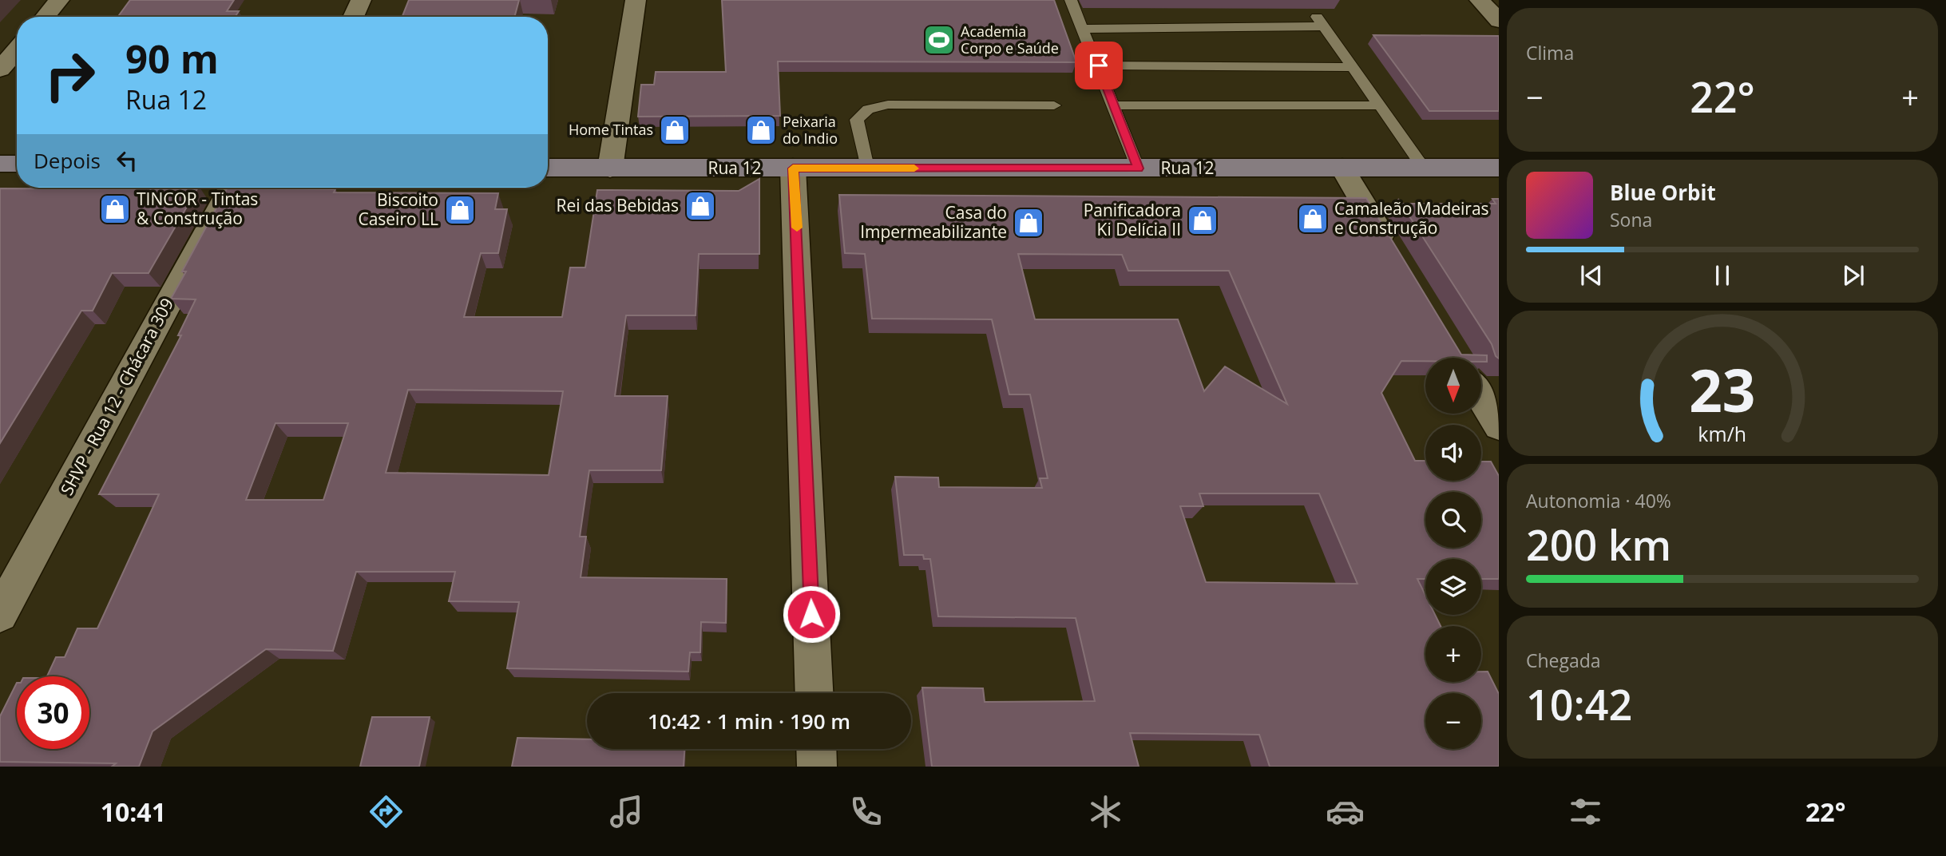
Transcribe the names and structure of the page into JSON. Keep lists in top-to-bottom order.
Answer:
{
  "streets": {
    "street": ["Rua 12", "SHVP - Rua 12 - Chácara 309"]
  },
  "places": {
    "sports": ["Academia Corpo e Saúde"],
    "shop": [
      "Home Tintas",
      "Peixaria do Indio",
      "Rei das Bebidas",
      "TINCOR - Tintas & Construção",
      "Biscoito Caseiro LL",
      "Camaleão Madeiras e Construção",
      "Panificadora Ki Delícia II",
      "Casa do Impermeabilizante"
    ]
  },
  "north": "bottom",
  "page": {
    "tile": [
      "Clima",
      ["Autonomia · 40%", "200 km"],
      ["Chegada", "10:42"]
    ],
    "turn": ["90 m", "Rua 12"],
    "heat": ["−", "22°", "+"],
    "then": "Depois",
    "song": ["Blue Orbit", "Sona"],
    "map_buttons": ["+", "−"],
    "limit": "30",
    "trip": "10:42 · 1 min · 190 m",
    "tabs": ["10:41", "22°"],
    "gauge": ["23", "km/h"]
  }
}
